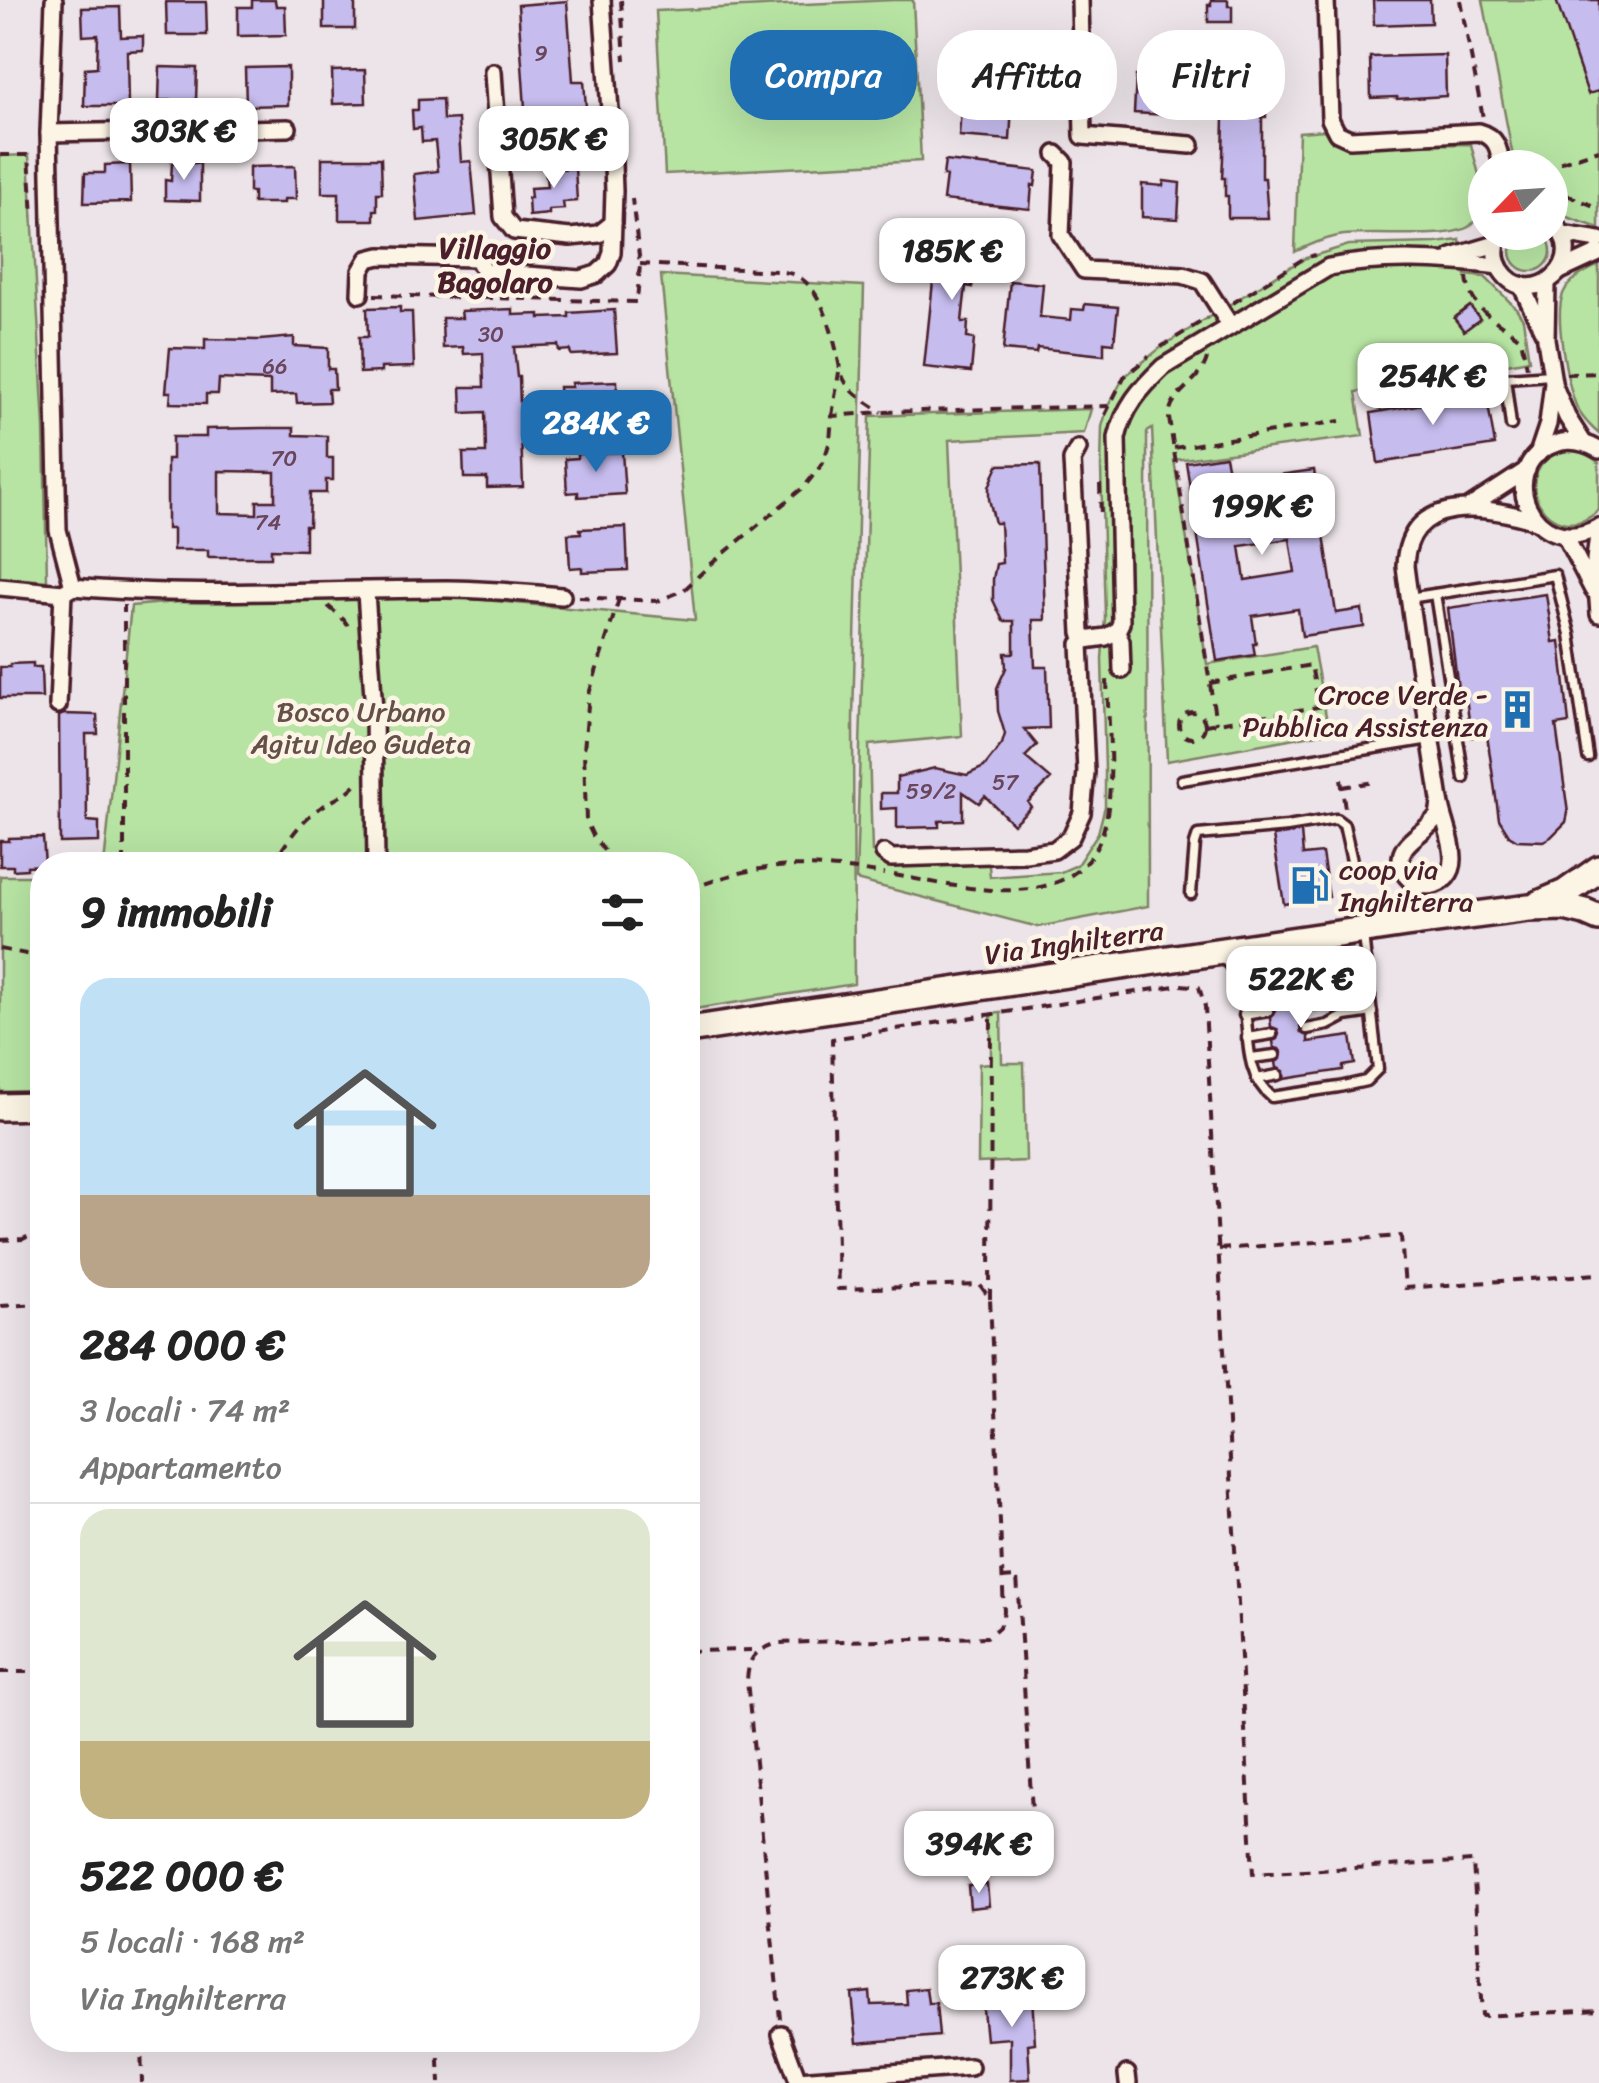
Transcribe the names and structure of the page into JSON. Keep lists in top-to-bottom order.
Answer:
{
  "streets": {
    "main road": ["Via Inghilterra"]
  },
  "districts": ["Villaggio Bagolaro"],
  "parks": ["Bosco Urbano Agitu Ideo Gudeta"],
  "places": {
    "building": ["Croce Verde - Pubblica Assistenza"],
    "fuel station": ["coop via Inghilterra"]
  },
  "house_numbers": [
    "9",
    "30",
    "66",
    "70",
    "74",
    "57",
    "59/2"
  ],
  "north": "bottom left",
  "page": {
    "chip": ["Compra", "Affitta", "Filtri"],
    "price": [
      "303K €",
      "305K €",
      "185K €",
      "254K €",
      "284K €",
      "199K €",
      "522K €",
      "394K €",
      "273K €"
    ],
    "heading": "9 immobili",
    "list": [
      {
        "name": "284 000 €",
        "note": "3 locali · 74 m² · Appartamento"
      },
      {
        "name": "522 000 €",
        "note": "5 locali · 168 m² · Via Inghilterra"
      }
    ]
  }
}
